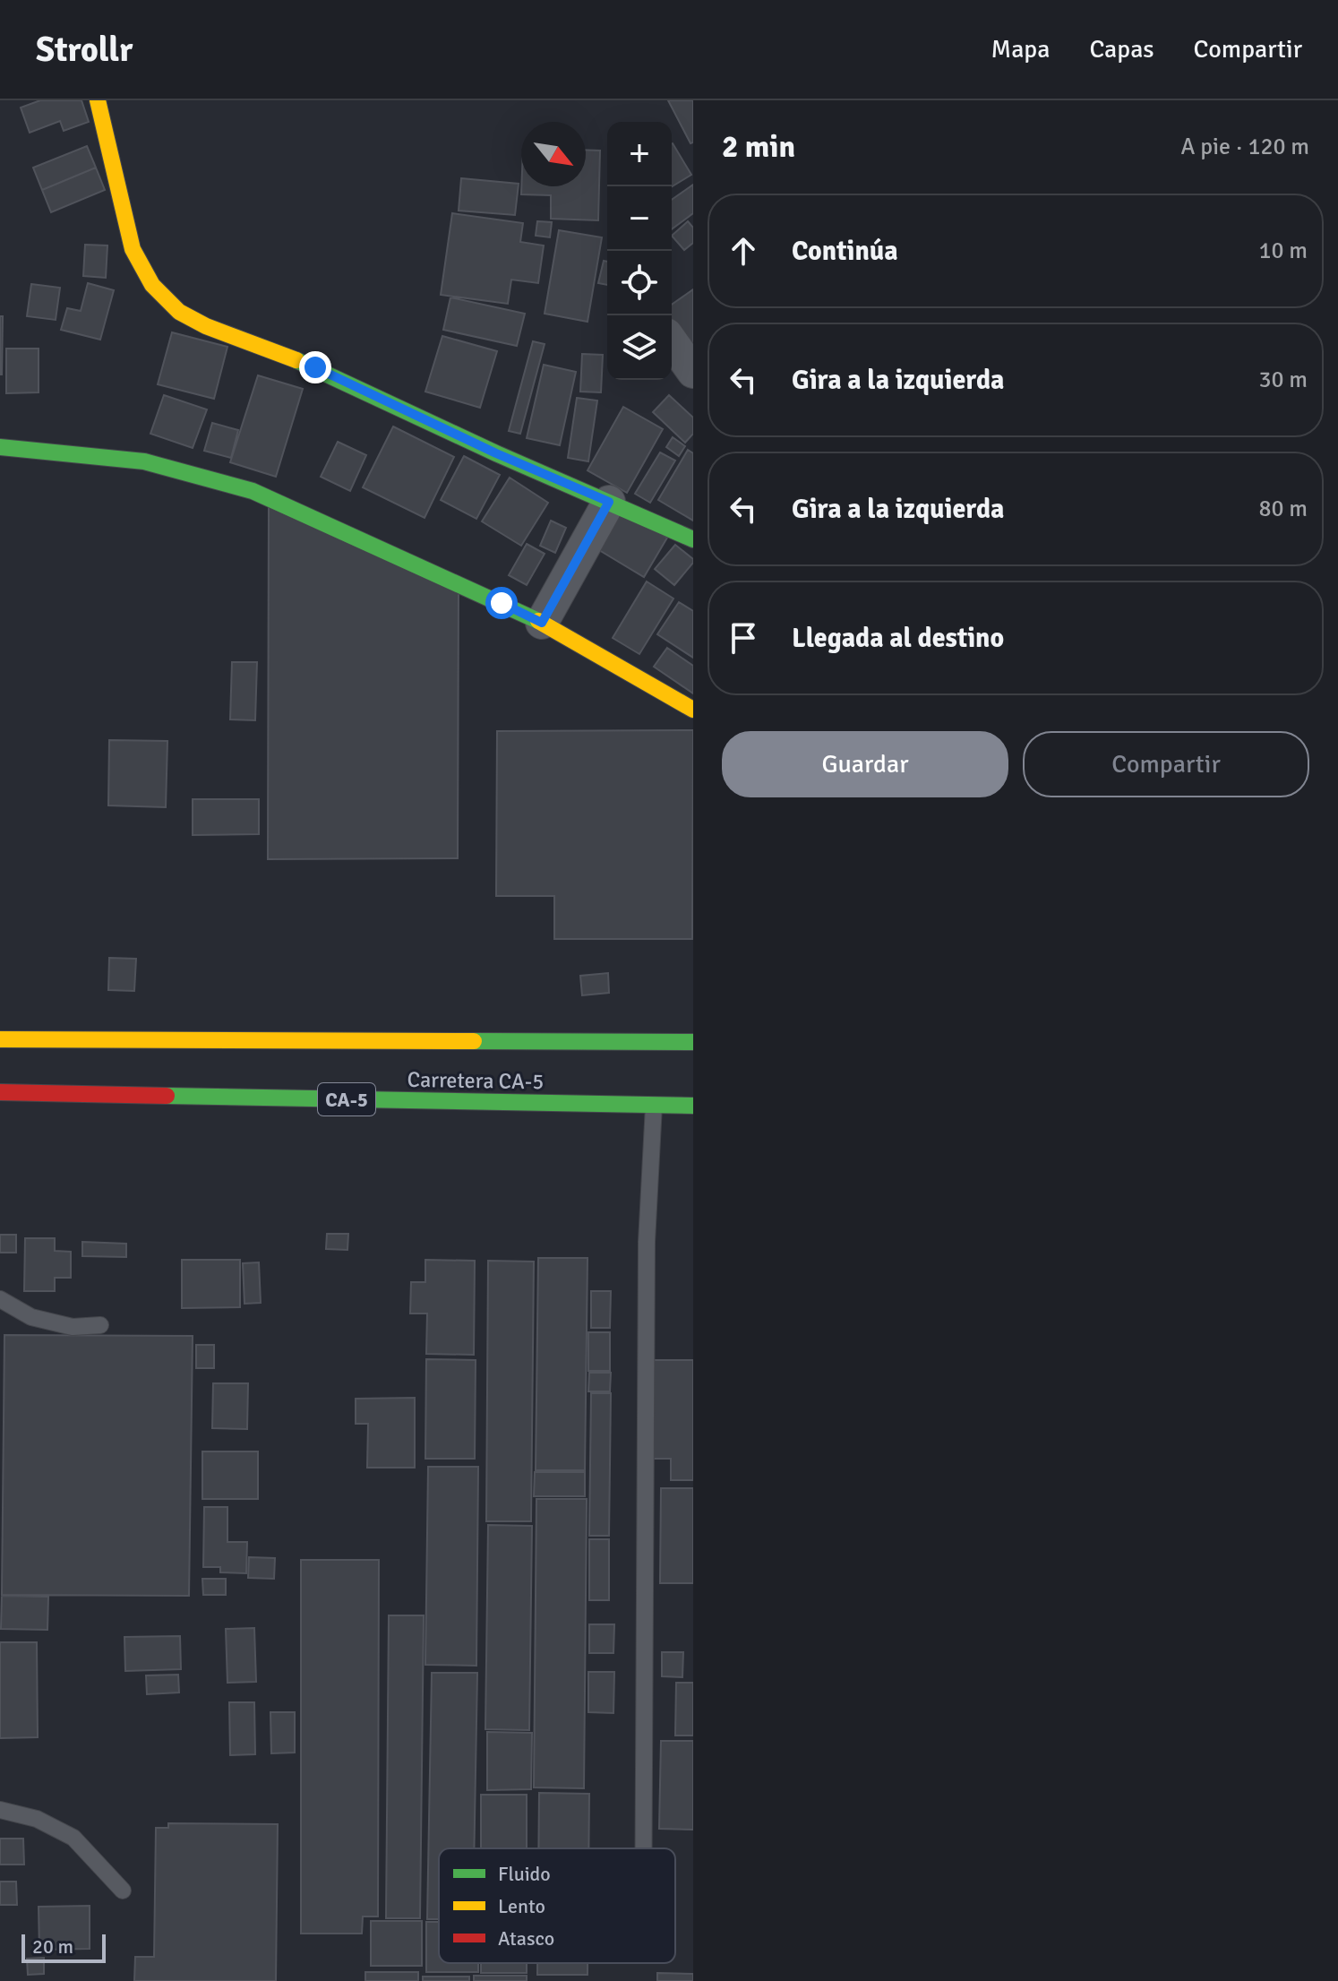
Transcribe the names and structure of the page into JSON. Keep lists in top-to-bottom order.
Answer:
{
  "streets": {
    "main road": ["Carretera CA-5", "CA-5"]
  },
  "legend": ["Fluido", "Lento", "Atasco"],
  "scale_bar": "20 m",
  "north": "bottom right",
  "page": {
    "header": "Strollr",
    "nav": ["Mapa", "Capas", "Compartir"],
    "heading": ["2 min", "A pie · 120 m"],
    "map_buttons": ["+", "−"],
    "list": [
      ["Continúa", "10 m"],
      ["Gira a la izquierda", "30 m"],
      ["Gira a la izquierda", "80 m"],
      "Llegada al destino"
    ],
    "buttons": ["Guardar", "Compartir"],
    "scale": "20 m"
  }
}
